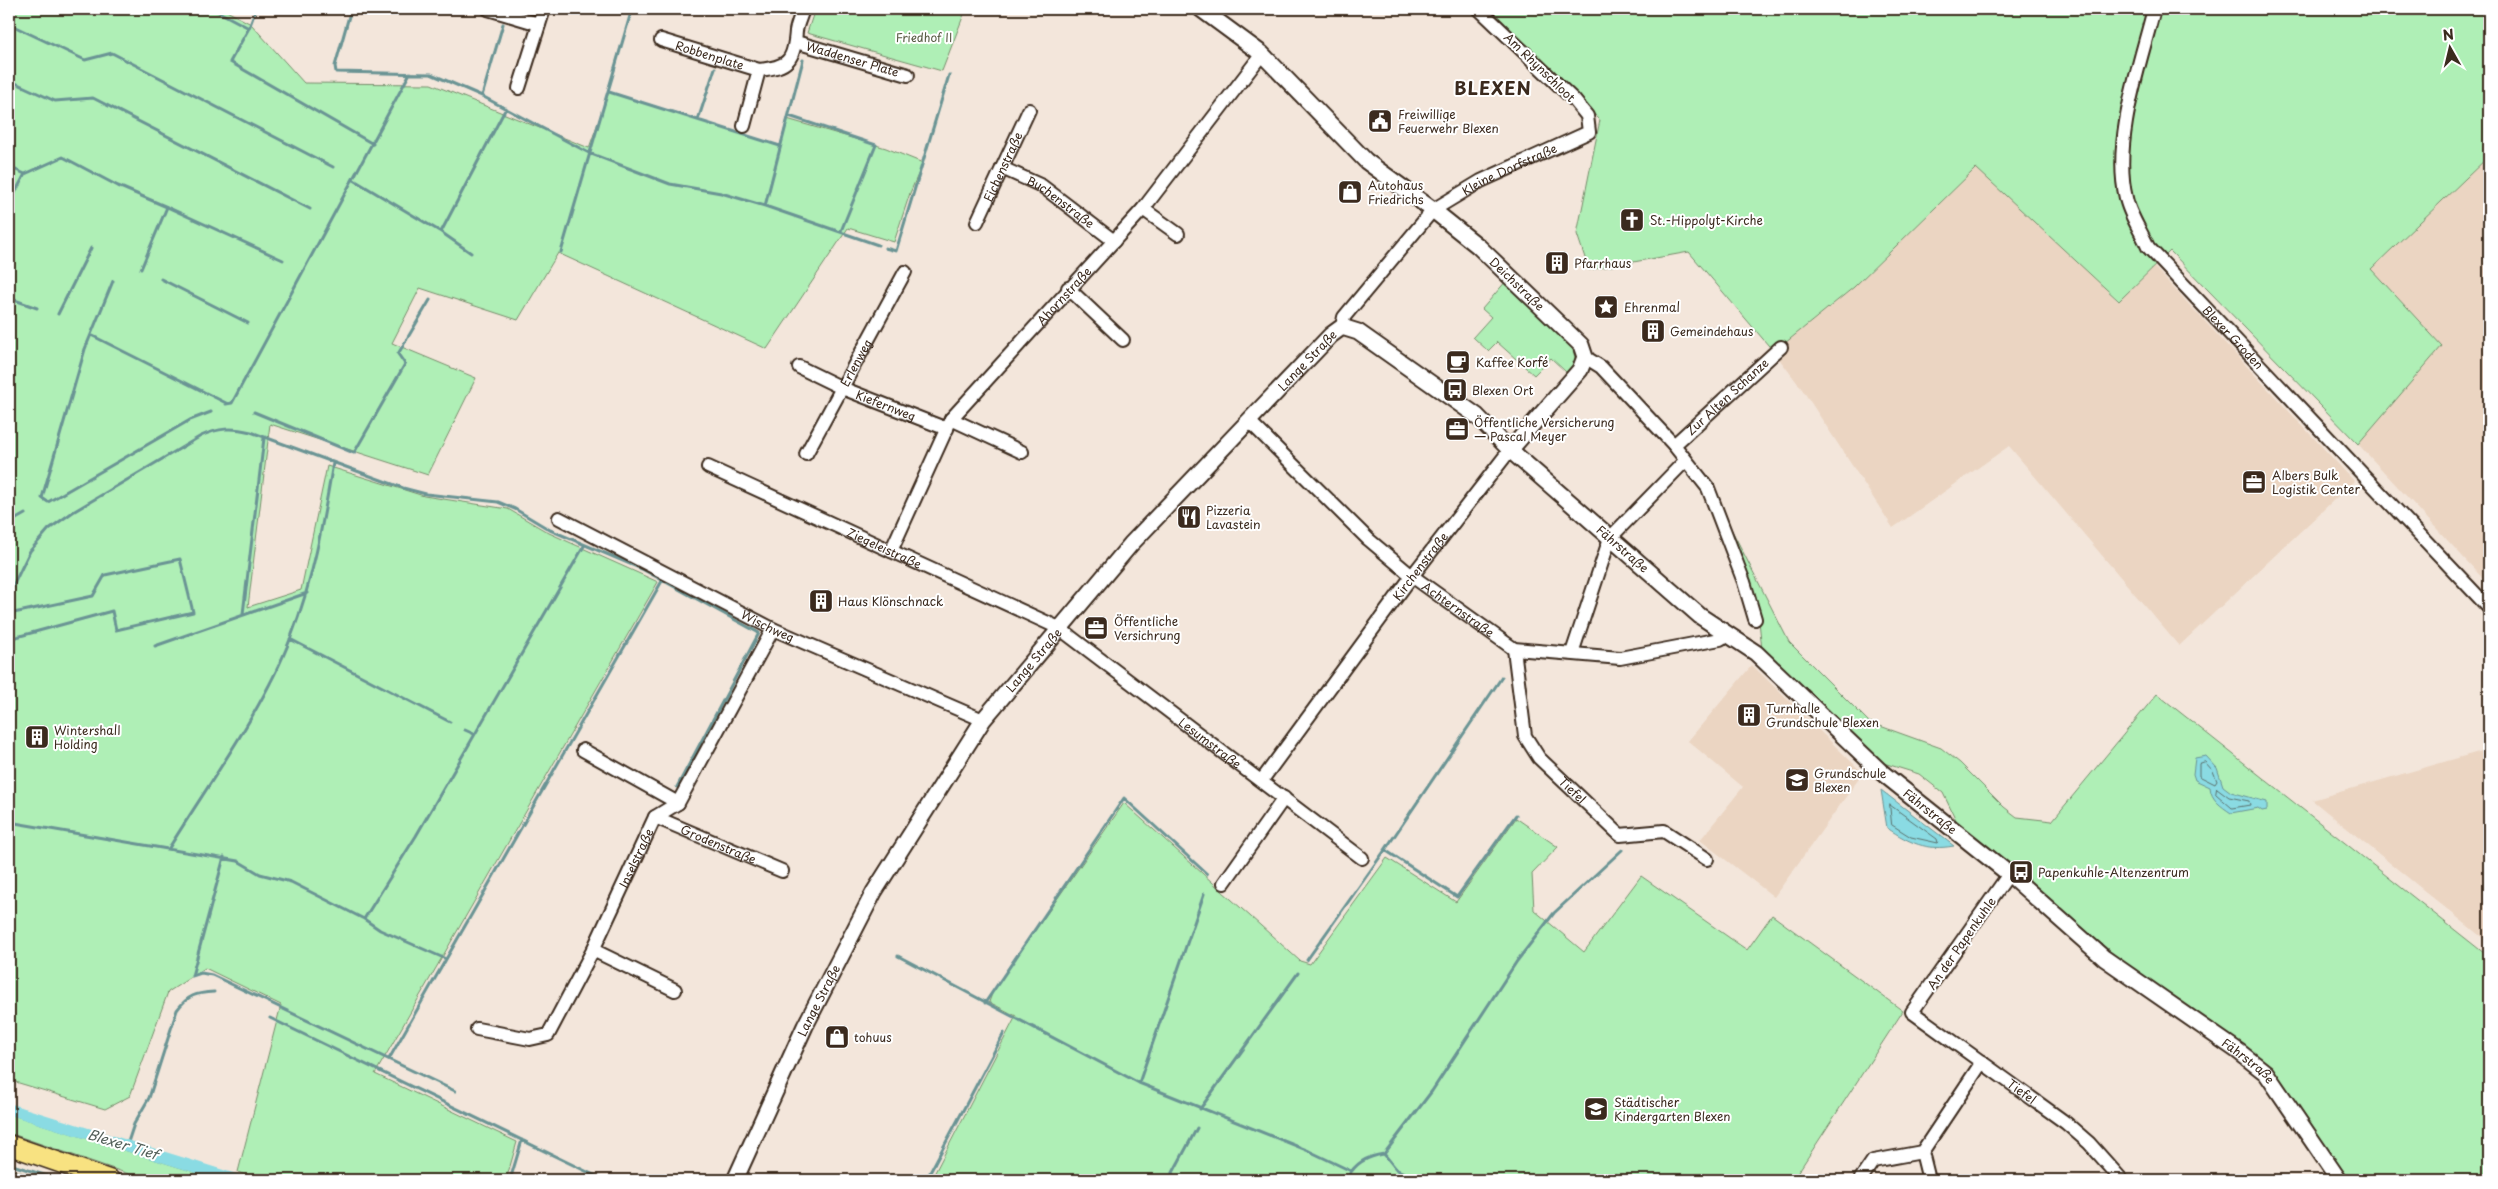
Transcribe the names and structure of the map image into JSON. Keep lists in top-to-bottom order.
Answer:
{
  "streets": {
    "street": [
      "Robbenplate",
      "Waddenser Plate",
      "Am Rhynschloot",
      "Eichenstraße",
      "Kleine Dorfstraße",
      "Buchenstraße",
      "Deichstraße",
      "Ahornstraße",
      "Blexer Groden",
      "Lange Straße",
      "Erlenweg",
      "Zur Alten Schanze",
      "Kiefernweg",
      "Ziegeleistraße",
      "Fährstraße",
      "Kirchenstraße",
      "Achternstraße",
      "Wischweg",
      "Lesumstraße",
      "Tiefel",
      "Grodenstraße",
      "Inselstraße",
      "An der Papenkuhle"
    ]
  },
  "crossings": [
    ["Am Rhynschloot", "Kleine Dorfstraße"],
    ["Eichenstraße", "Buchenstraße"],
    ["Kleine Dorfstraße", "Deichstraße"],
    ["Kleine Dorfstraße", "Lange Straße"],
    ["Buchenstraße", "Ahornstraße"],
    ["Deichstraße", "Ahornstraße"],
    ["Deichstraße", "Lange Straße"],
    ["Deichstraße", "Zur Alten Schanze"],
    ["Deichstraße", "Kirchenstraße"],
    ["Ahornstraße", "Kiefernweg"],
    ["Ahornstraße", "Ziegeleistraße"],
    ["Lange Straße", "Ziegeleistraße"],
    ["Lange Straße", "Fährstraße"],
    ["Lange Straße", "Achternstraße"],
    ["Lange Straße", "Wischweg"],
    ["Lange Straße", "Lesumstraße"],
    ["Erlenweg", "Kiefernweg"],
    ["Ziegeleistraße", "Lesumstraße"],
    ["Fährstraße", "Kirchenstraße"],
    ["Fährstraße", "An der Papenkuhle"],
    ["Kirchenstraße", "Achternstraße"],
    ["Kirchenstraße", "Lesumstraße"],
    ["Achternstraße", "Tiefel"],
    ["Tiefel", "An der Papenkuhle"],
    ["Grodenstraße", "Inselstraße"]
  ],
  "districts": ["BLEXEN"],
  "water": ["Blexer Tief"],
  "parks": ["Friedhof II"],
  "places": {
    "public building": ["Freiwillige Feuerwehr Blexen"],
    "shop": ["Autohaus Friedrichs", "tohuus"],
    "church": ["St.-Hippolyt-Kirche"],
    "building": [
      "Pfarrhaus",
      "Gemeindehaus",
      "Haus Klönschnack",
      "Turnhalle Grundschule Blexen",
      "Wintershall Holding"
    ],
    "place": ["Ehrenmal"],
    "cafe": ["Kaffee Korfé"],
    "bus stop": ["Blexen Ort", "Papenkuhle-Altenzentrum"],
    "office": ["Öffentliche Versicherung — Pascal Meyer", "Albers Bulk Logistik Center", "Öffentliche Versichrung"],
    "restaurant": ["Pizzeria Lavastein"],
    "school or university": ["Grundschule Blexen", "Städtischer Kindergarten Blexen"]
  },
  "north": "top"
}
